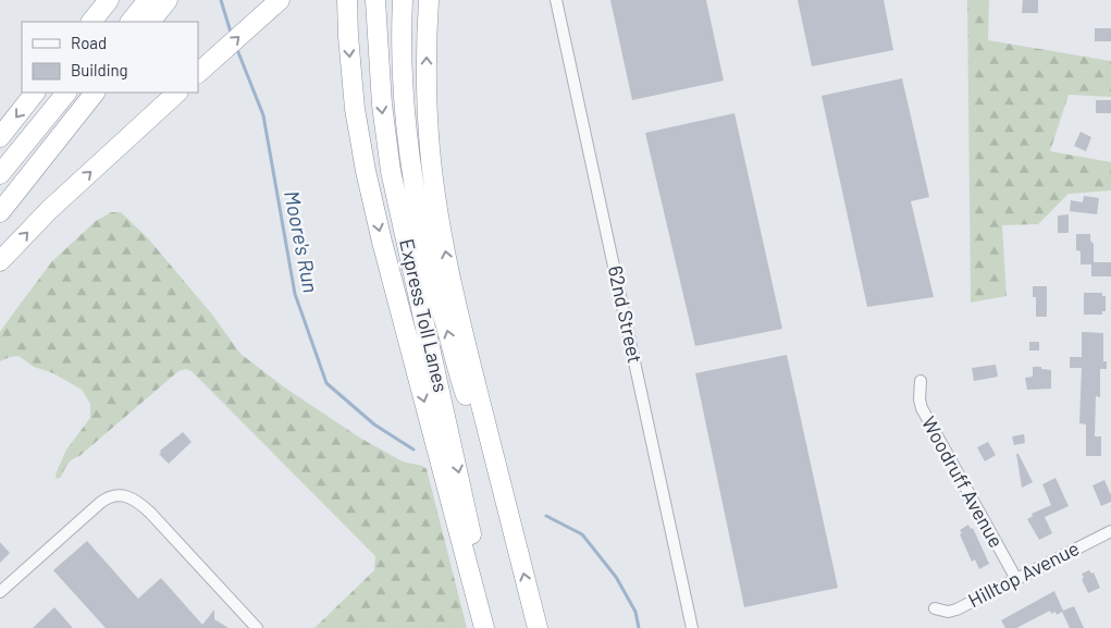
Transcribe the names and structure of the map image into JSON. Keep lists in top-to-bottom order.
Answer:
{
  "streets": {
    "highway": ["Express Toll Lanes"],
    "street": ["62nd Street", "Woodruff Avenue", "Hilltop Avenue"]
  },
  "crossings": [
    ["Woodruff Avenue", "Hilltop Avenue"]
  ],
  "water": ["Moore's Run"],
  "legend": ["Road", "Building"]
}
